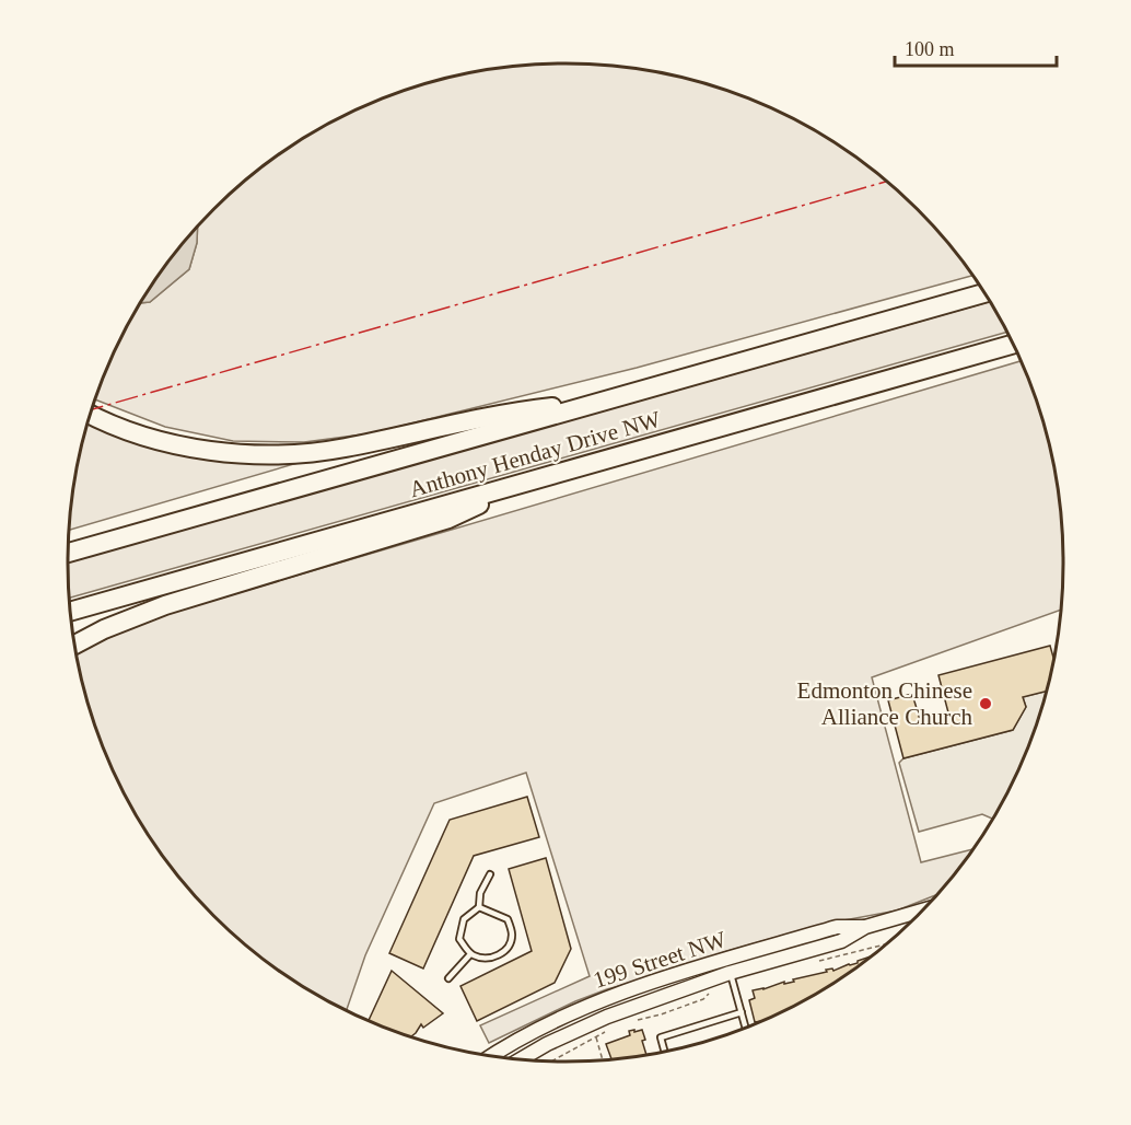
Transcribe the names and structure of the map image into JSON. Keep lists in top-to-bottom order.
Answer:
{
  "streets": {
    "highway": ["Anthony Henday Drive NW"],
    "main road": ["199 Street NW"]
  },
  "places": ["Edmonton Chinese Alliance Church"],
  "scale_bar": "100 m"
}
